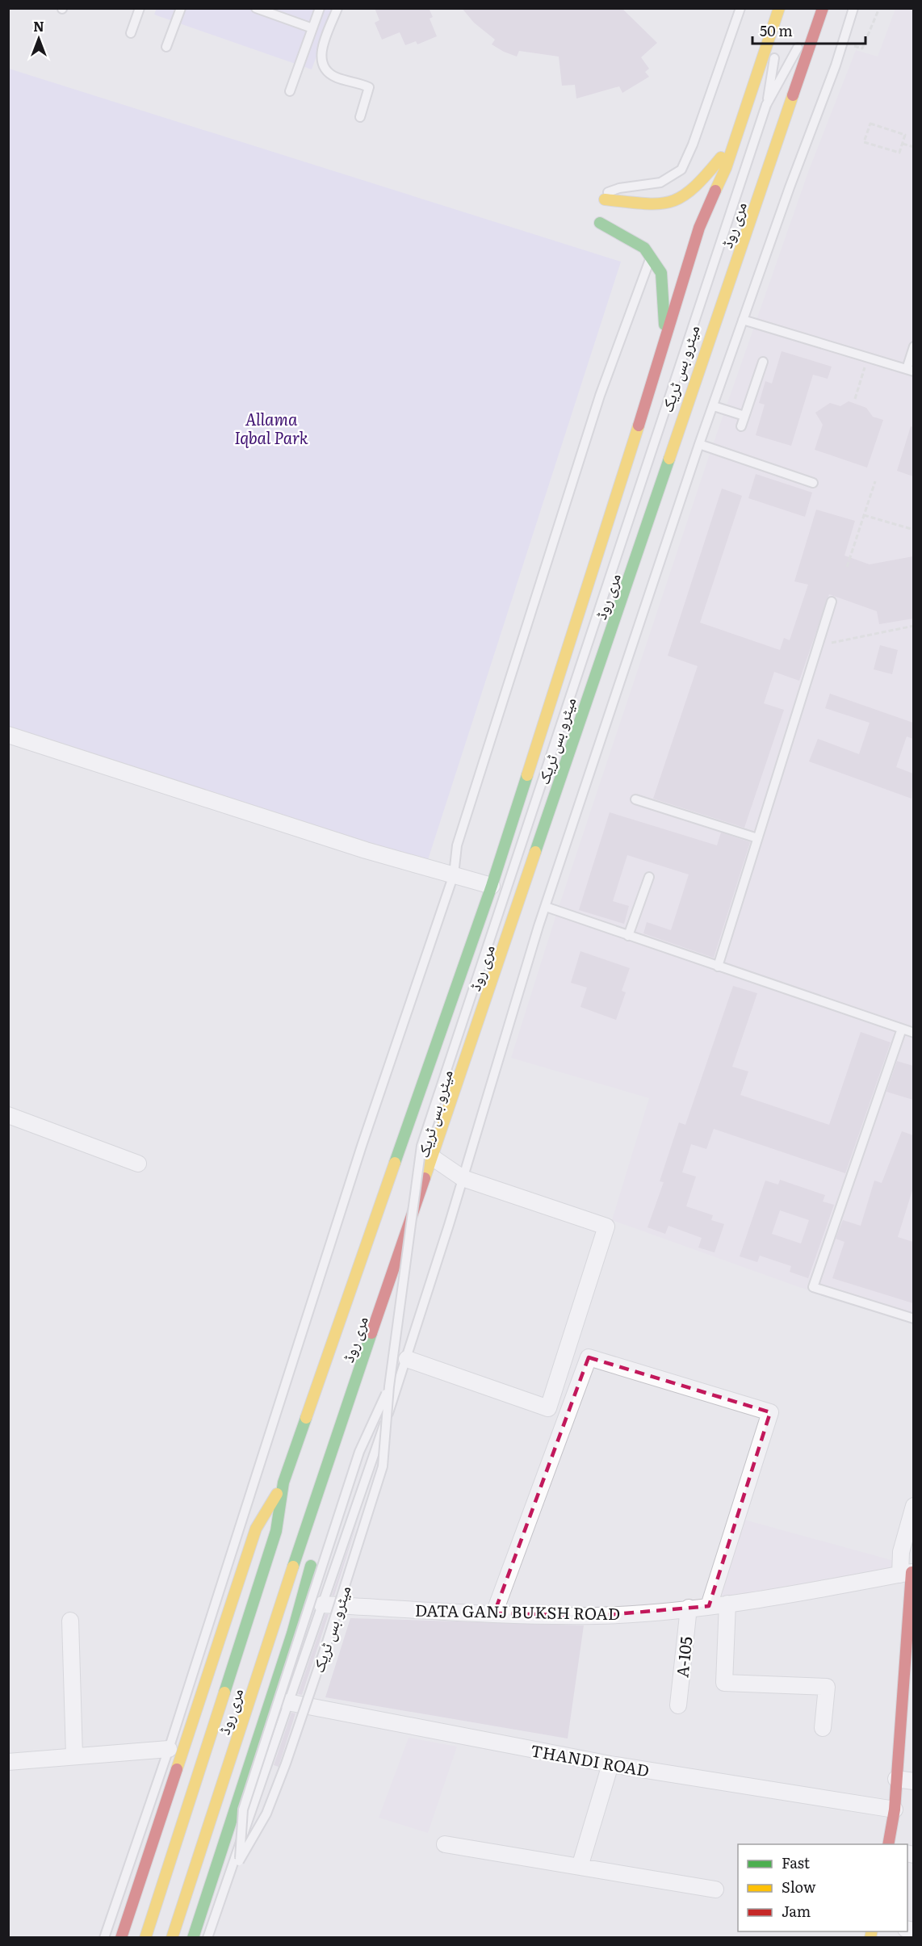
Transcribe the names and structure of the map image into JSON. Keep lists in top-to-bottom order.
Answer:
{
  "streets": {
    "main road": ["مری روڈ"],
    "street": ["DATA GANJ BUKSH ROAD", "A-105", "THANDI ROAD"],
    "lane": ["میٹرو بس ٹریک"]
  },
  "crossings": [
    ["DATA GANJ BUKSH ROAD", "A-105"]
  ],
  "parks": ["Allama Iqbal Park"],
  "legend": ["Fast", "Slow", "Jam"],
  "scale_bar": "50 m",
  "north": "top"
}
